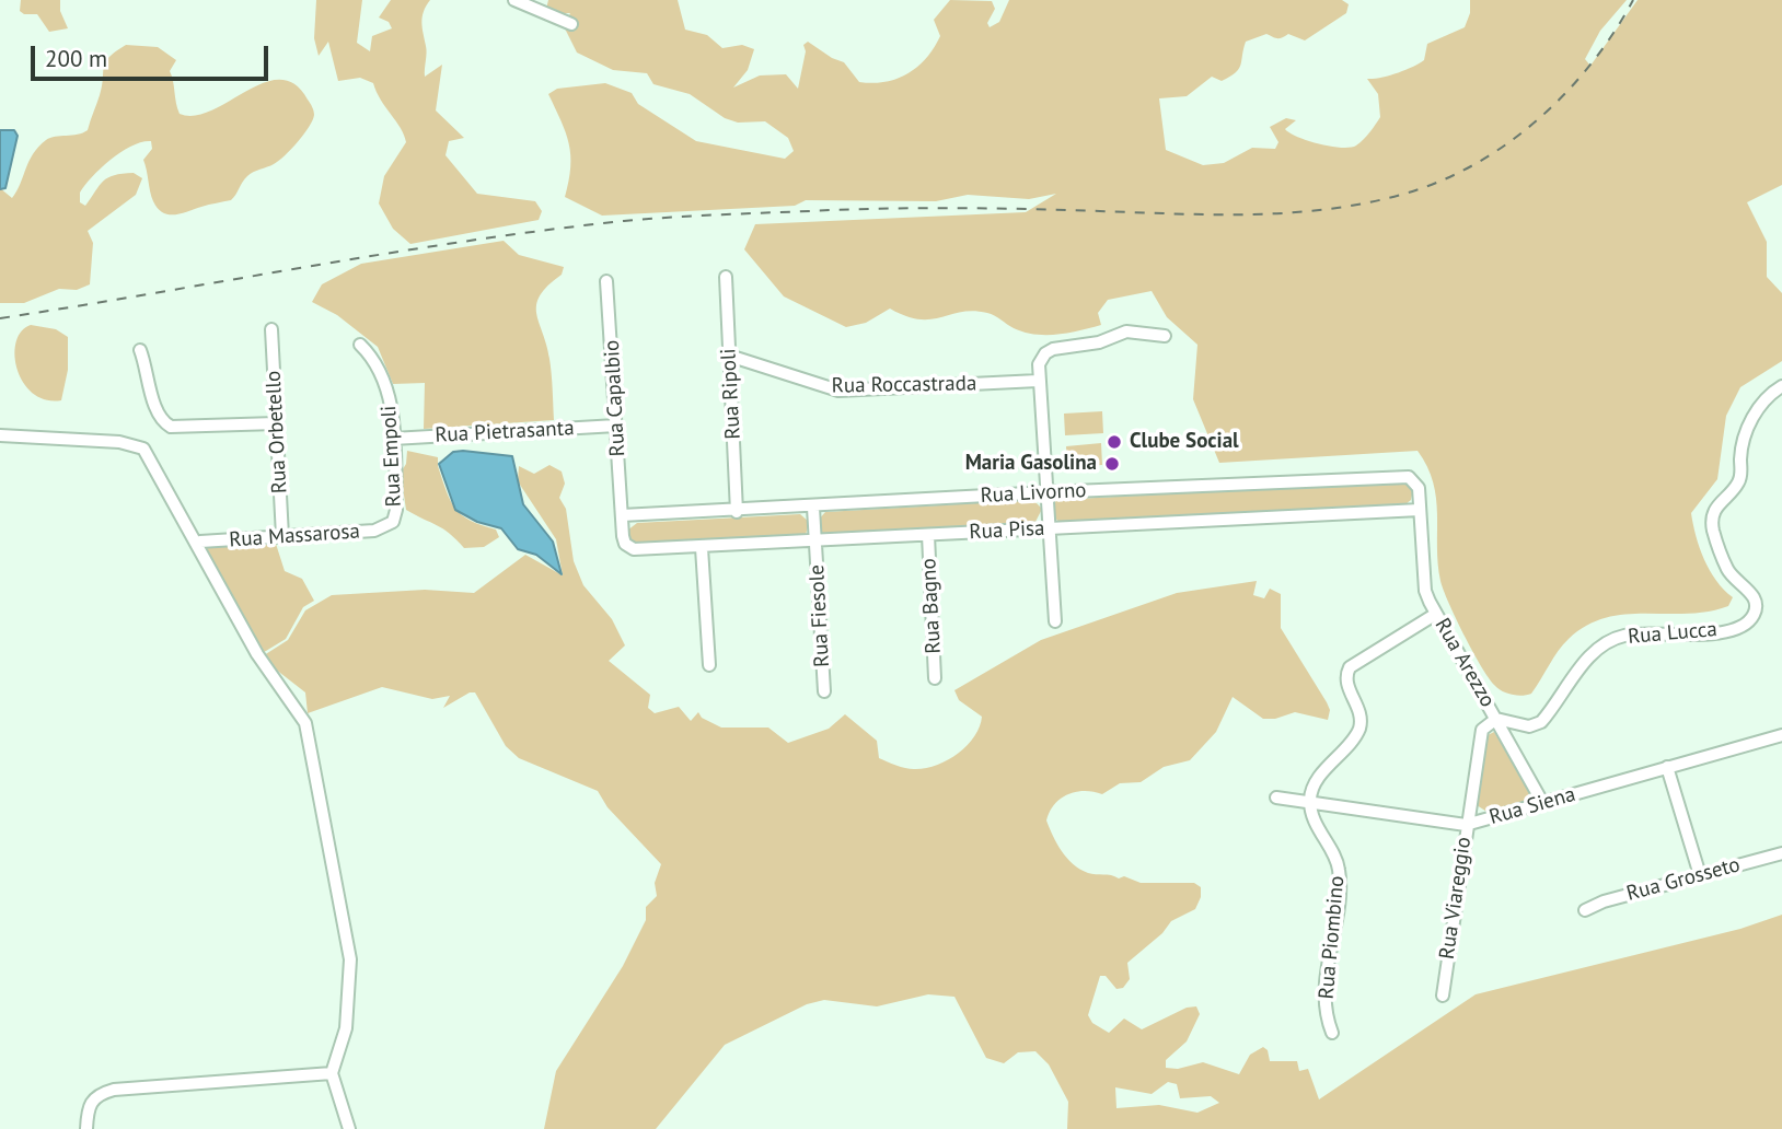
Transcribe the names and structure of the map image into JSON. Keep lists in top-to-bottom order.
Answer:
{
  "streets": {
    "street": [
      "Rua Roccastrada",
      "Rua Ripoli",
      "Rua Capalbio",
      "Rua Orbetello",
      "Rua Pietrasanta",
      "Rua Empoli",
      "Rua Livorno",
      "Rua Pisa",
      "Rua Massarosa",
      "Rua Bagno",
      "Rua Fiesole",
      "Rua Lucca",
      "Rua Arezzo",
      "Rua Siena",
      "Rua Grosseto",
      "Rua Viareggio",
      "Rua Piombino"
    ]
  },
  "crossings": [
    ["Rua Roccastrada", "Rua Ripoli"],
    ["Rua Ripoli", "Rua Livorno"],
    ["Rua Capalbio", "Rua Pietrasanta"],
    ["Rua Capalbio", "Rua Livorno"],
    ["Rua Capalbio", "Rua Pisa"],
    ["Rua Orbetello", "Rua Massarosa"],
    ["Rua Pietrasanta", "Rua Empoli"],
    ["Rua Empoli", "Rua Massarosa"],
    ["Rua Livorno", "Rua Pisa"],
    ["Rua Livorno", "Rua Fiesole"],
    ["Rua Livorno", "Rua Arezzo"],
    ["Rua Pisa", "Rua Bagno"],
    ["Rua Pisa", "Rua Fiesole"],
    ["Rua Pisa", "Rua Arezzo"],
    ["Rua Lucca", "Rua Arezzo"],
    ["Rua Lucca", "Rua Viareggio"],
    ["Rua Arezzo", "Rua Siena"],
    ["Rua Arezzo", "Rua Viareggio"],
    ["Rua Siena", "Rua Viareggio"],
    ["Rua Siena", "Rua Piombino"]
  ],
  "places": ["Clube Social", "Maria Gasolina"],
  "scale_bar": "200 m"
}
